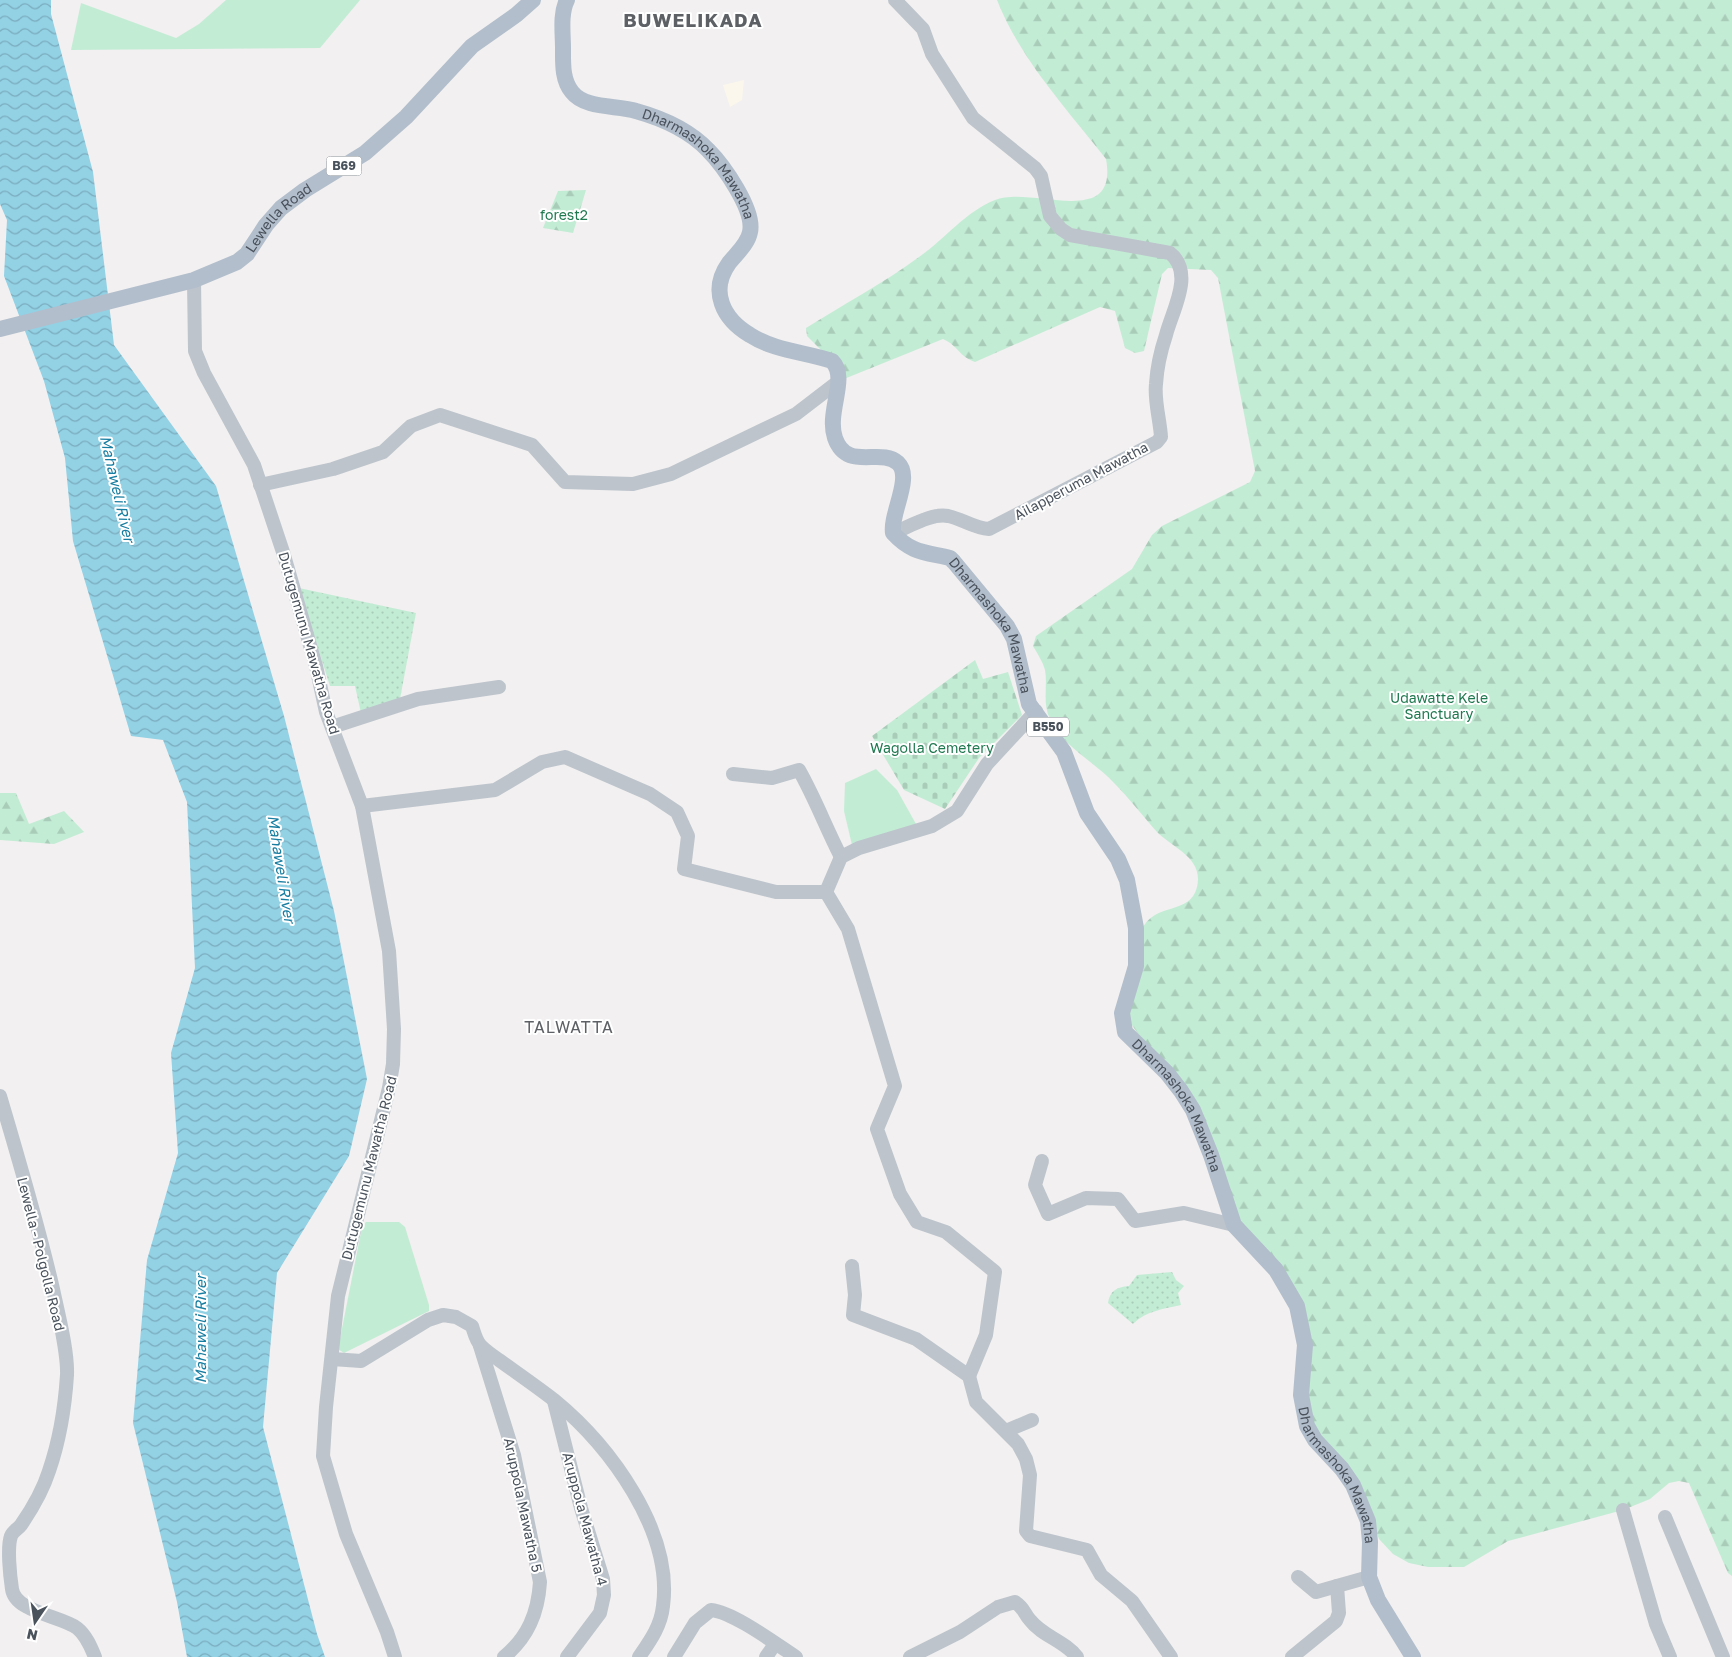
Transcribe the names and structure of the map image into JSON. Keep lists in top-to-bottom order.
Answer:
{
  "streets": {
    "main road": [
      "B69",
      "Dharmashoka Mawatha",
      "Lewella Road",
      "B550"
    ],
    "street": [
      "Ailapperuma Mawatha",
      "Dutugemunu Mawatha Road",
      "Lewella - Polgolla Road",
      "Aruppola Mawatha 5",
      "Aruppola Mawatha 4"
    ]
  },
  "crossings": [
    ["Dharmashoka Mawatha", "Ailapperuma Mawatha"],
    ["Lewella Road", "Dutugemunu Mawatha Road"],
    ["Dutugemunu Mawatha Road", "Aruppola Mawatha 5"]
  ],
  "districts": ["BUWELIKADA", "TALWATTA"],
  "water": ["Mahaweli River"],
  "parks": ["forest2", "Udawatte Kele Sanctuary", "Wagolla Cemetery"],
  "north": "bottom"
}
